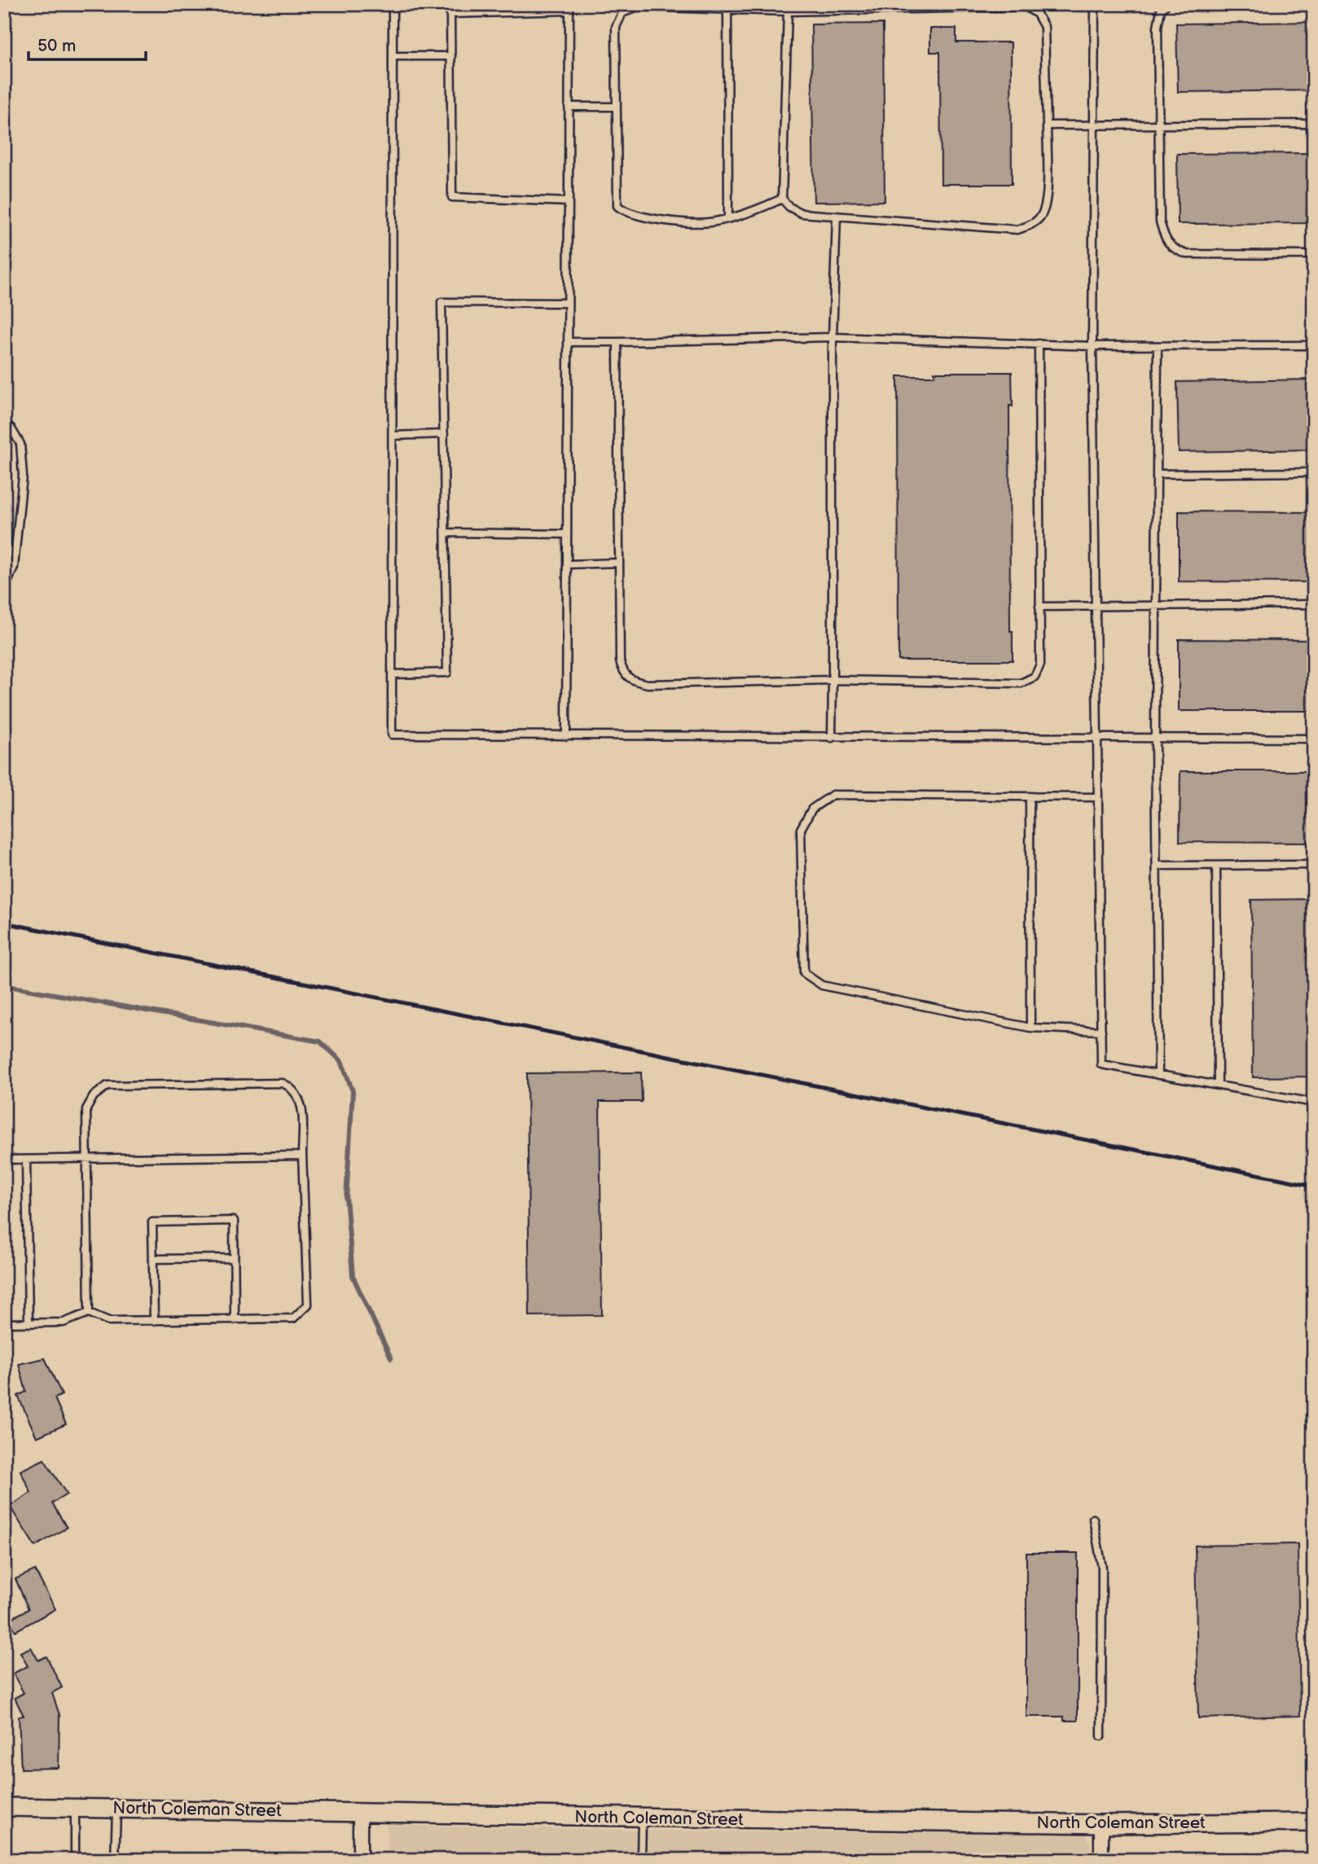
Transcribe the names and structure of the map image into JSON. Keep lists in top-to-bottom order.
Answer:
{
  "streets": {
    "street": ["North Coleman Street"]
  },
  "scale_bar": "50 m"
}
